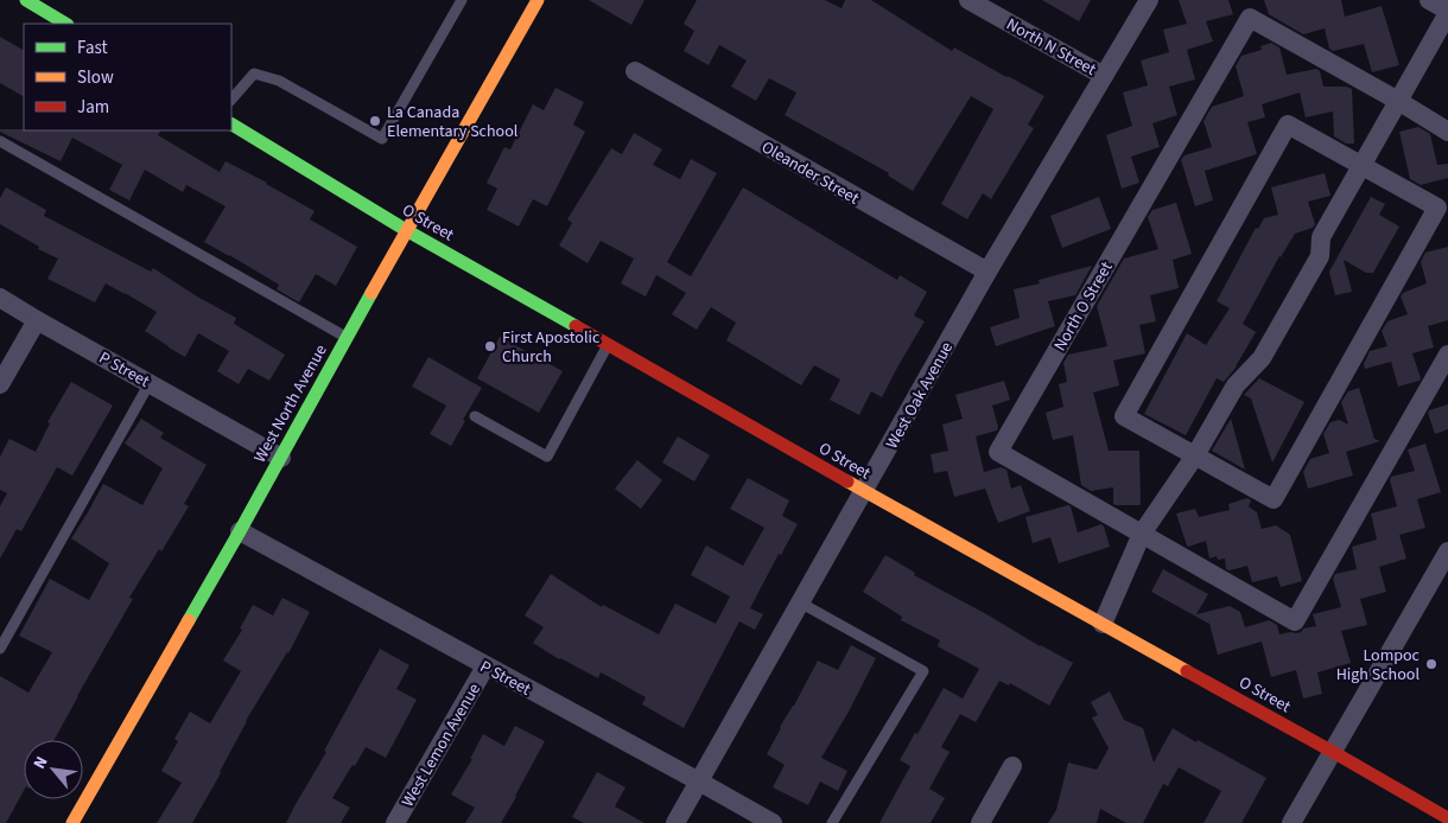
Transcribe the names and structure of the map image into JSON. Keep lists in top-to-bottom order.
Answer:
{
  "streets": {
    "street": [
      "North N Street",
      "Oleander Street",
      "O Street",
      "North O Street",
      "P Street",
      "West Oak Avenue",
      "West North Avenue",
      "West Lemon Avenue"
    ]
  },
  "crossings": [
    ["North N Street", "West Oak Avenue"],
    ["Oleander Street", "West Oak Avenue"],
    ["O Street", "West Oak Avenue"],
    ["O Street", "West North Avenue"],
    ["P Street", "West Oak Avenue"],
    ["P Street", "West North Avenue"],
    ["P Street", "West Lemon Avenue"]
  ],
  "places": ["La Canada Elementary School", "First Apostolic Church", "Lompoc High School"],
  "legend": ["Fast", "Slow", "Jam"],
  "north": "top left"
}
